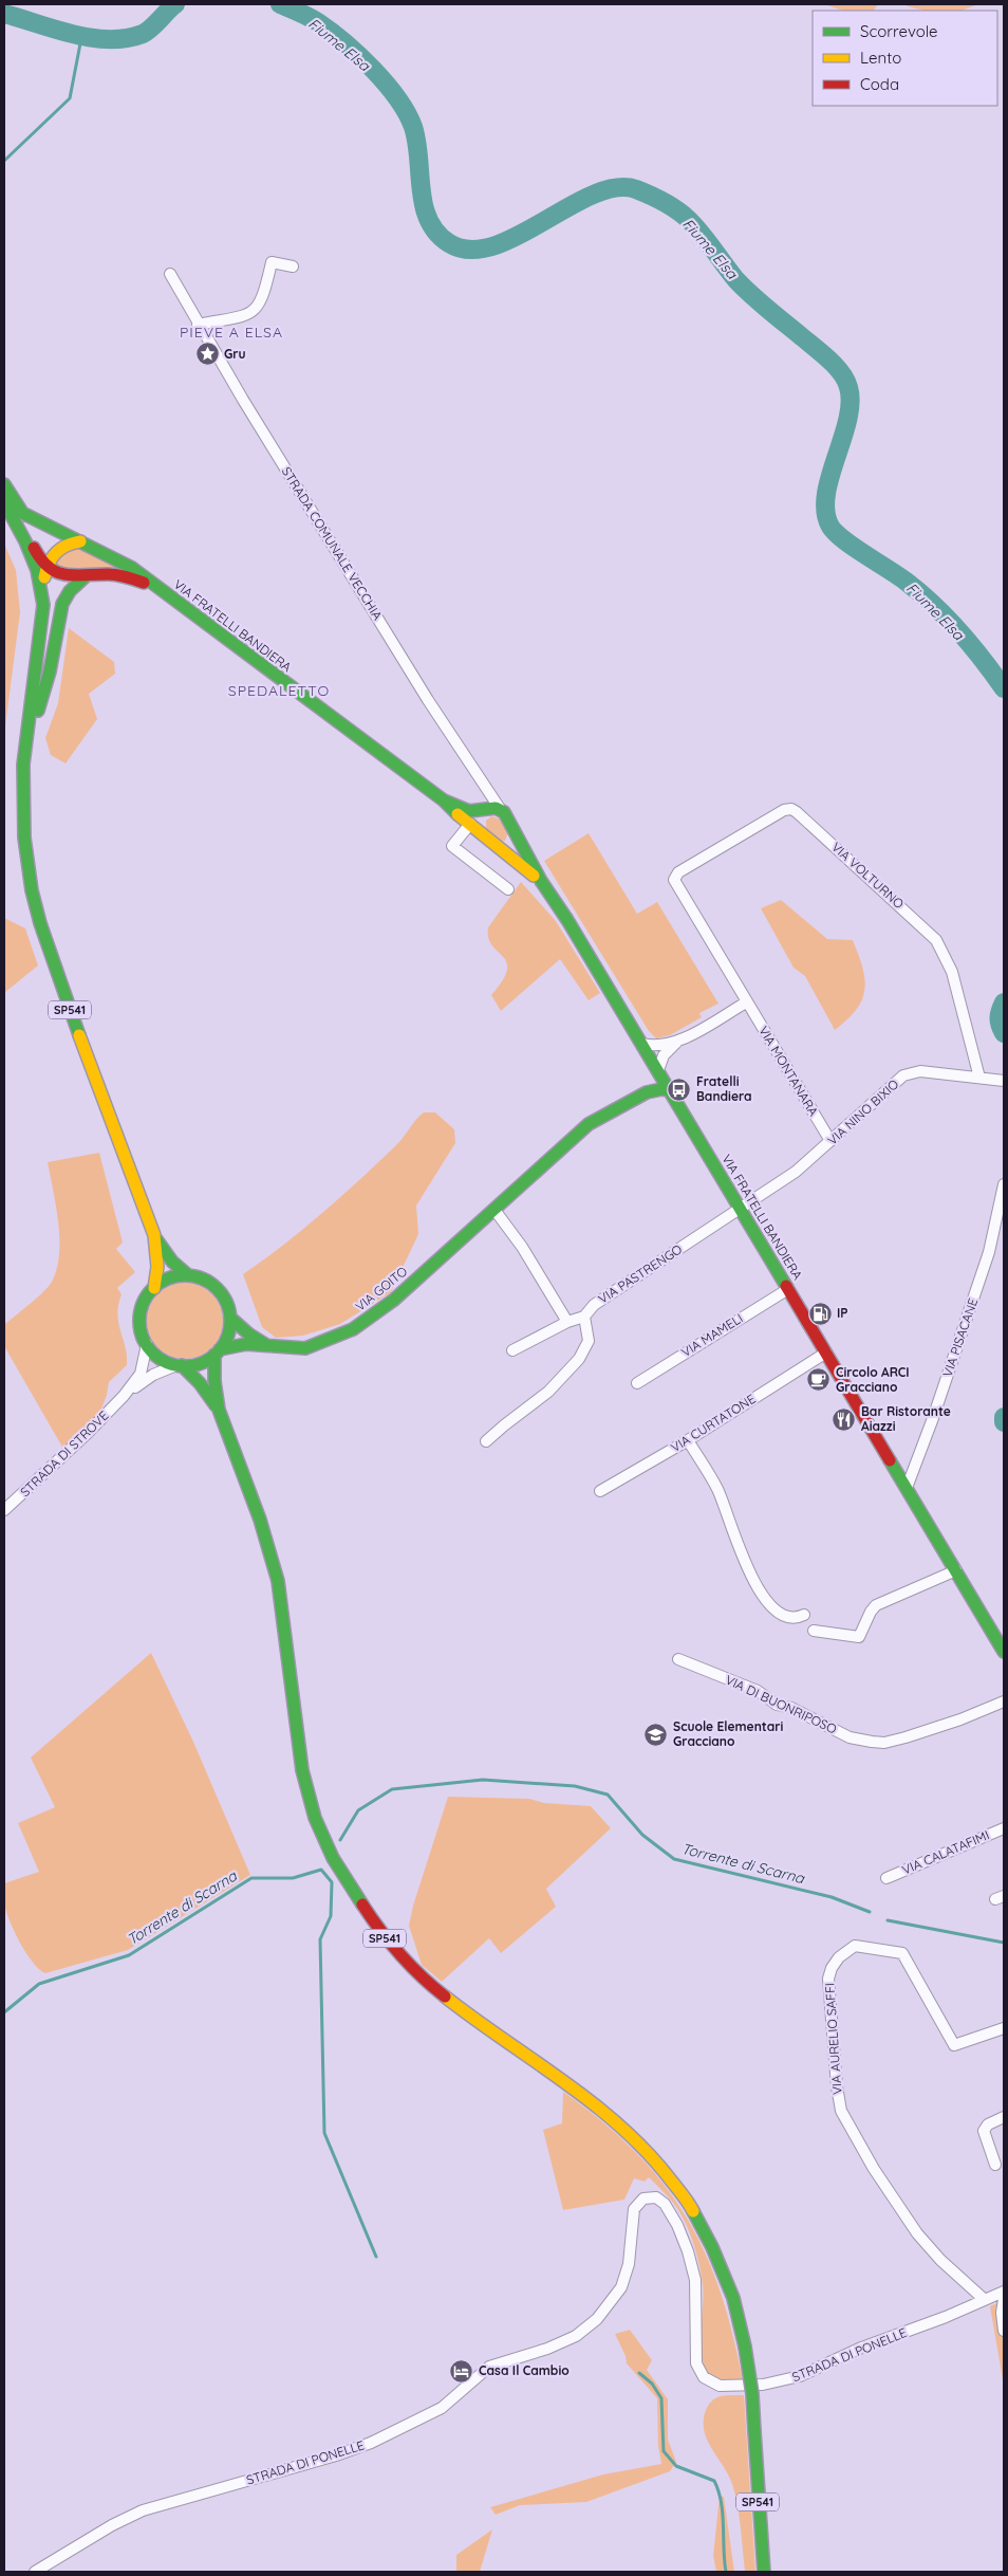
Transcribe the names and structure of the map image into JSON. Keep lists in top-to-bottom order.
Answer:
{
  "streets": {
    "main road": ["VIA FRATELLI BANDIERA", "SP541", "VIA GOITO"],
    "street": [
      "STRADA COMUNALE VECCHIA",
      "VIA VOLTURNO",
      "VIA MONTANARA",
      "VIA NINO BIXIO",
      "VIA PASTRENGO",
      "VIA MAMELI",
      "VIA PISACANE",
      "VIA CURTATONE",
      "STRADA DI STROVE",
      "VIA DI BUONRIPOSO",
      "VIA CALATAFIMI",
      "VIA AURELIO SAFFI",
      "STRADA DI PONELLE"
    ]
  },
  "crossings": [
    ["STRADA COMUNALE VECCHIA", "VIA FRATELLI BANDIERA"],
    ["VIA FRATELLI BANDIERA", "SP541"],
    ["VIA FRATELLI BANDIERA", "VIA NINO BIXIO"],
    ["VIA FRATELLI BANDIERA", "VIA PASTRENGO"],
    ["VIA FRATELLI BANDIERA", "VIA GOITO"],
    ["VIA FRATELLI BANDIERA", "VIA MAMELI"],
    ["VIA FRATELLI BANDIERA", "VIA PISACANE"],
    ["VIA FRATELLI BANDIERA", "VIA CURTATONE"],
    ["VIA VOLTURNO", "VIA MONTANARA"],
    ["VIA VOLTURNO", "VIA NINO BIXIO"],
    ["SP541", "VIA GOITO"],
    ["SP541", "STRADA DI STROVE"],
    ["VIA MONTANARA", "VIA NINO BIXIO"],
    ["VIA NINO BIXIO", "VIA PASTRENGO"],
    ["VIA GOITO", "STRADA DI STROVE"],
    ["VIA AURELIO SAFFI", "STRADA DI PONELLE"]
  ],
  "districts": ["PIEVE A ELSA", "SPEDALETTO"],
  "water": ["Fiume Elsa", "Torrente di Scarna"],
  "places": {
    "place": ["Gru"],
    "bus stop": ["Fratelli Bandiera"],
    "fuel station": ["IP"],
    "cafe": ["Circolo ARCI Gracciano"],
    "restaurant": ["Bar Ristorante Aiazzi"],
    "school or university": ["Scuole Elementari Gracciano"],
    "hotel": ["Casa Il Cambio"]
  },
  "legend": ["Scorrevole", "Lento", "Coda"]
}
